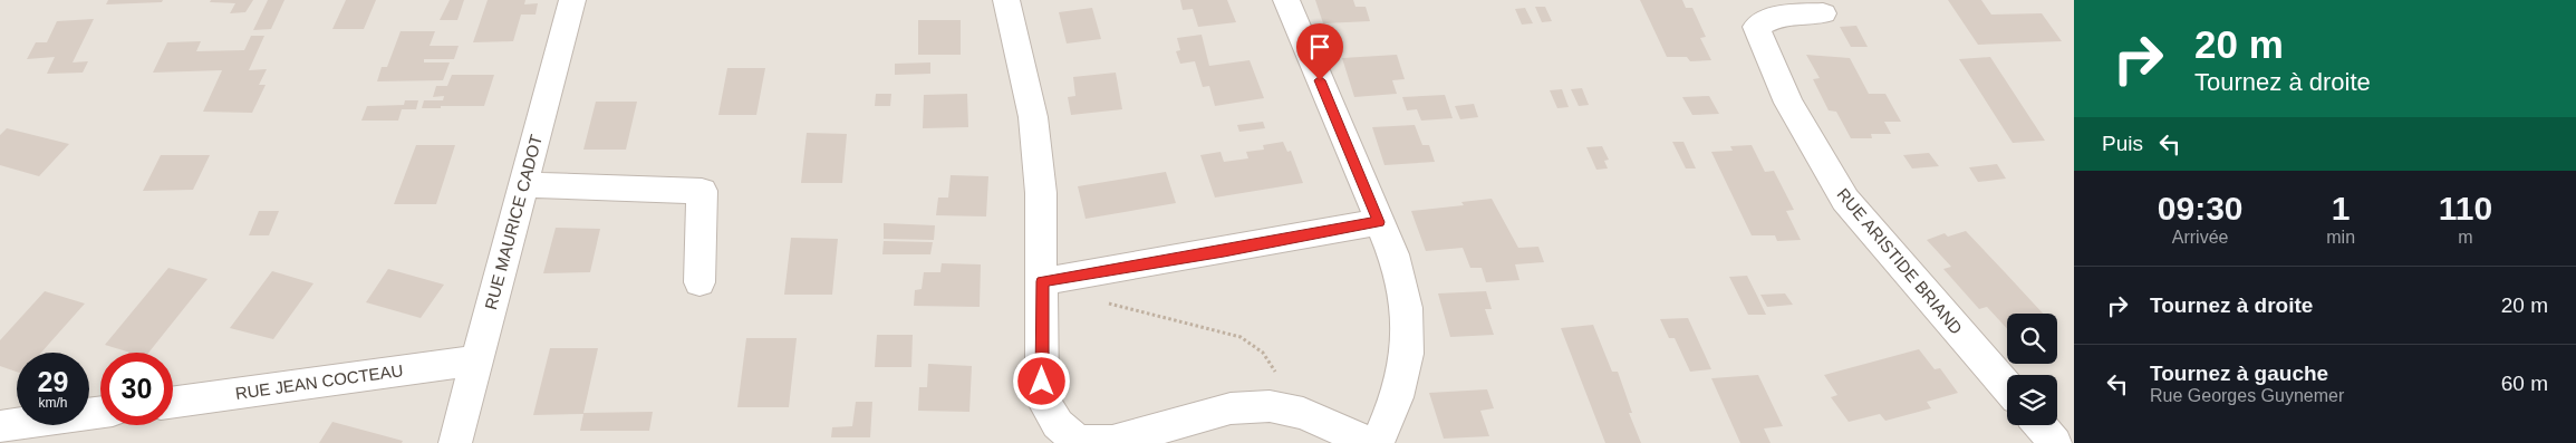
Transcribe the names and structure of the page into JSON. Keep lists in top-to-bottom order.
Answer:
{
  "streets": {
    "street": ["RUE MAURICE CADOT", "RUE ARISTIDE BRIAND", "RUE JEAN COCTEAU"]
  },
  "crossings": [
    ["RUE MAURICE CADOT", "RUE JEAN COCTEAU"]
  ],
  "page": {
    "turn": ["20 m", "Tournez à droite"],
    "then": "Puis",
    "eta": [
      "09:30",
      "Arrivée",
      "1",
      "min",
      "110",
      "m"
    ],
    "list": [
      {
        "name": "Tournez à droite",
        "value": "20 m"
      },
      {
        "name": "Tournez à gauche",
        "note": "Rue Georges Guynemer",
        "value": "60 m"
      }
    ],
    "speed": "29 km/h",
    "limit": "30"
  }
}
